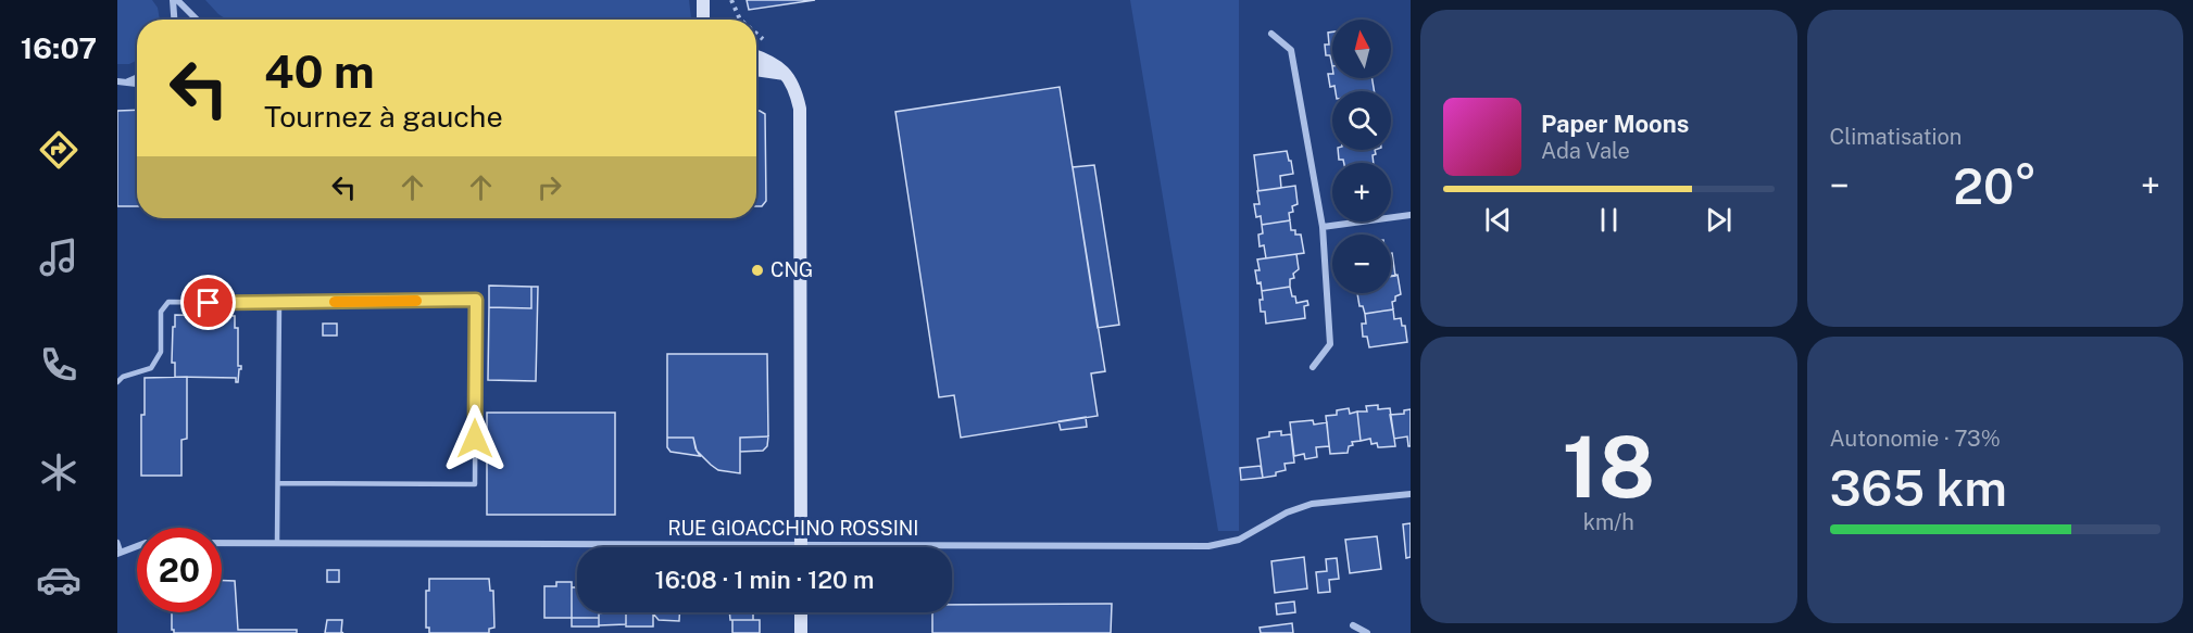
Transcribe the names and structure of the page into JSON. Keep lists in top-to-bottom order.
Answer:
{
  "streets": {
    "street": ["RUE GIOACCHINO ROSSINI"]
  },
  "places": ["CNG"],
  "north": "top",
  "page": {
    "tabs": "16:07",
    "tile": [
      "Climatisation",
      ["18", "km/h"],
      ["Autonomie · 73%", "365 km"]
    ],
    "map_buttons": ["+", "−"],
    "turn": ["40 m", "Tournez à gauche"],
    "song": ["Paper Moons", "Ada Vale"],
    "heat": ["−", "20°", "+"],
    "limit": "20",
    "trip": "16:08 · 1 min · 120 m"
  }
}
